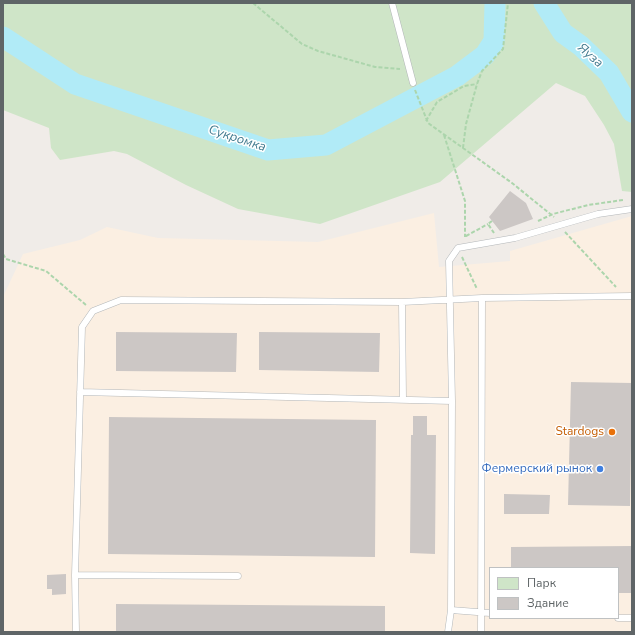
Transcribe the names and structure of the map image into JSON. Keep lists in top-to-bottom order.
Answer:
{
  "water": ["Яуза", "Сукромка"],
  "places": ["Stardogs", "Фермерский рынок"],
  "legend": ["Парк", "Здание"]
}
